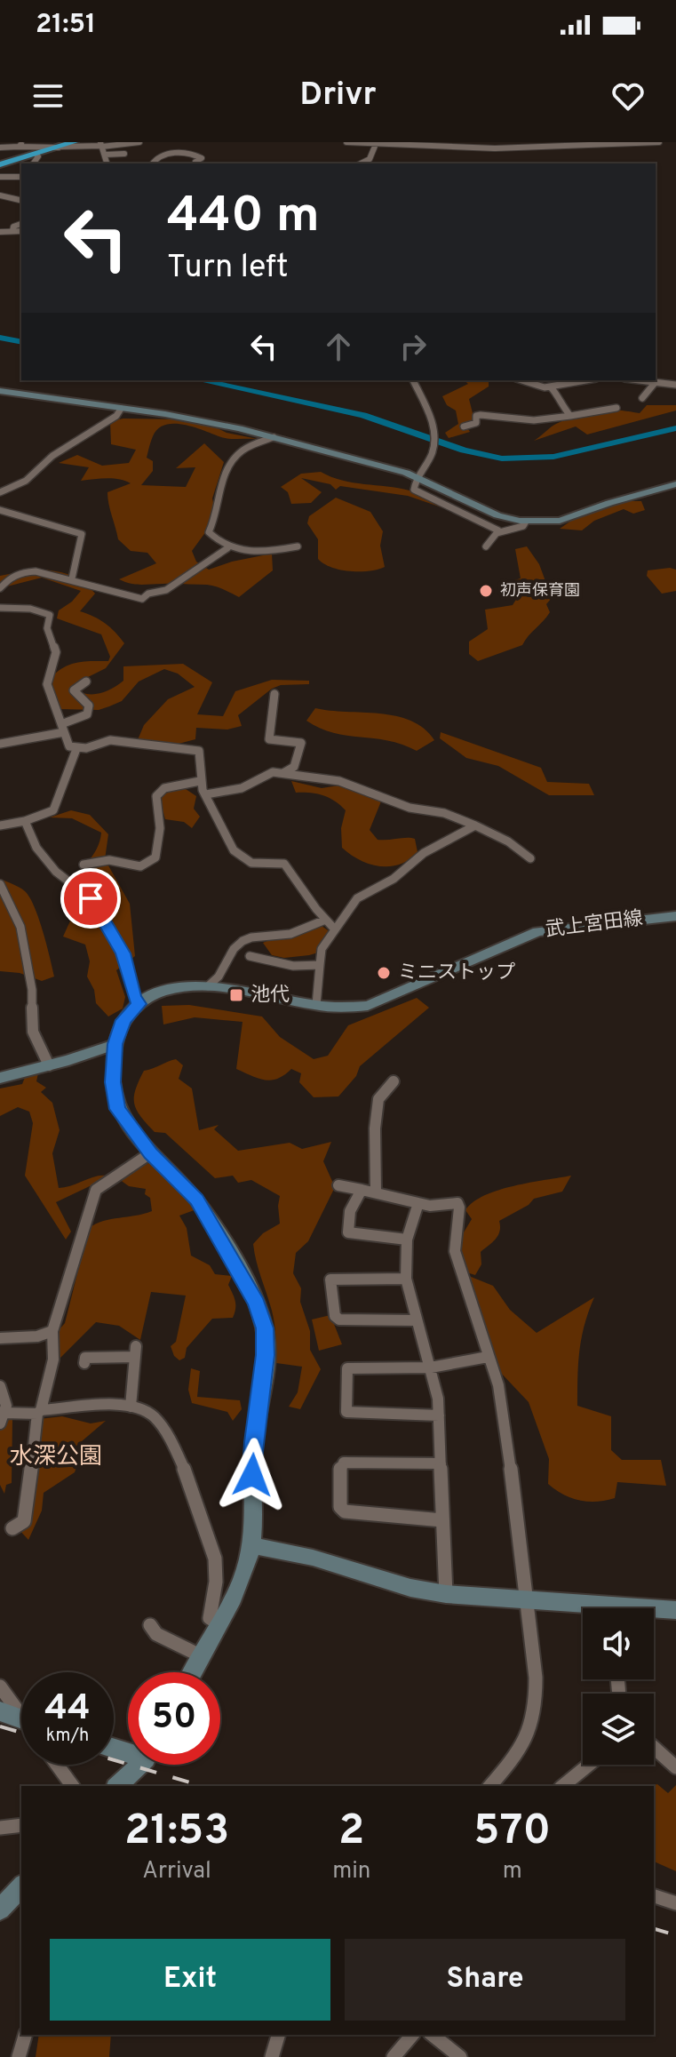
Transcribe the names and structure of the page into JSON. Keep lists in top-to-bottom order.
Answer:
{
  "streets": {
    "street": ["武上宮田線"]
  },
  "parks": ["水深公園"],
  "places": {
    "other": ["初声保育園", "ミニストップ"],
    "transit": ["池代"]
  },
  "page": {
    "status": "21:51",
    "header": "Drivr",
    "turn": ["440 m", "Turn left"],
    "speed": "44 km/h",
    "limit": "50",
    "eta": [
      "21:53",
      "Arrival",
      "2",
      "min",
      "570",
      "m"
    ],
    "buttons": ["Exit", "Share"]
  }
}
